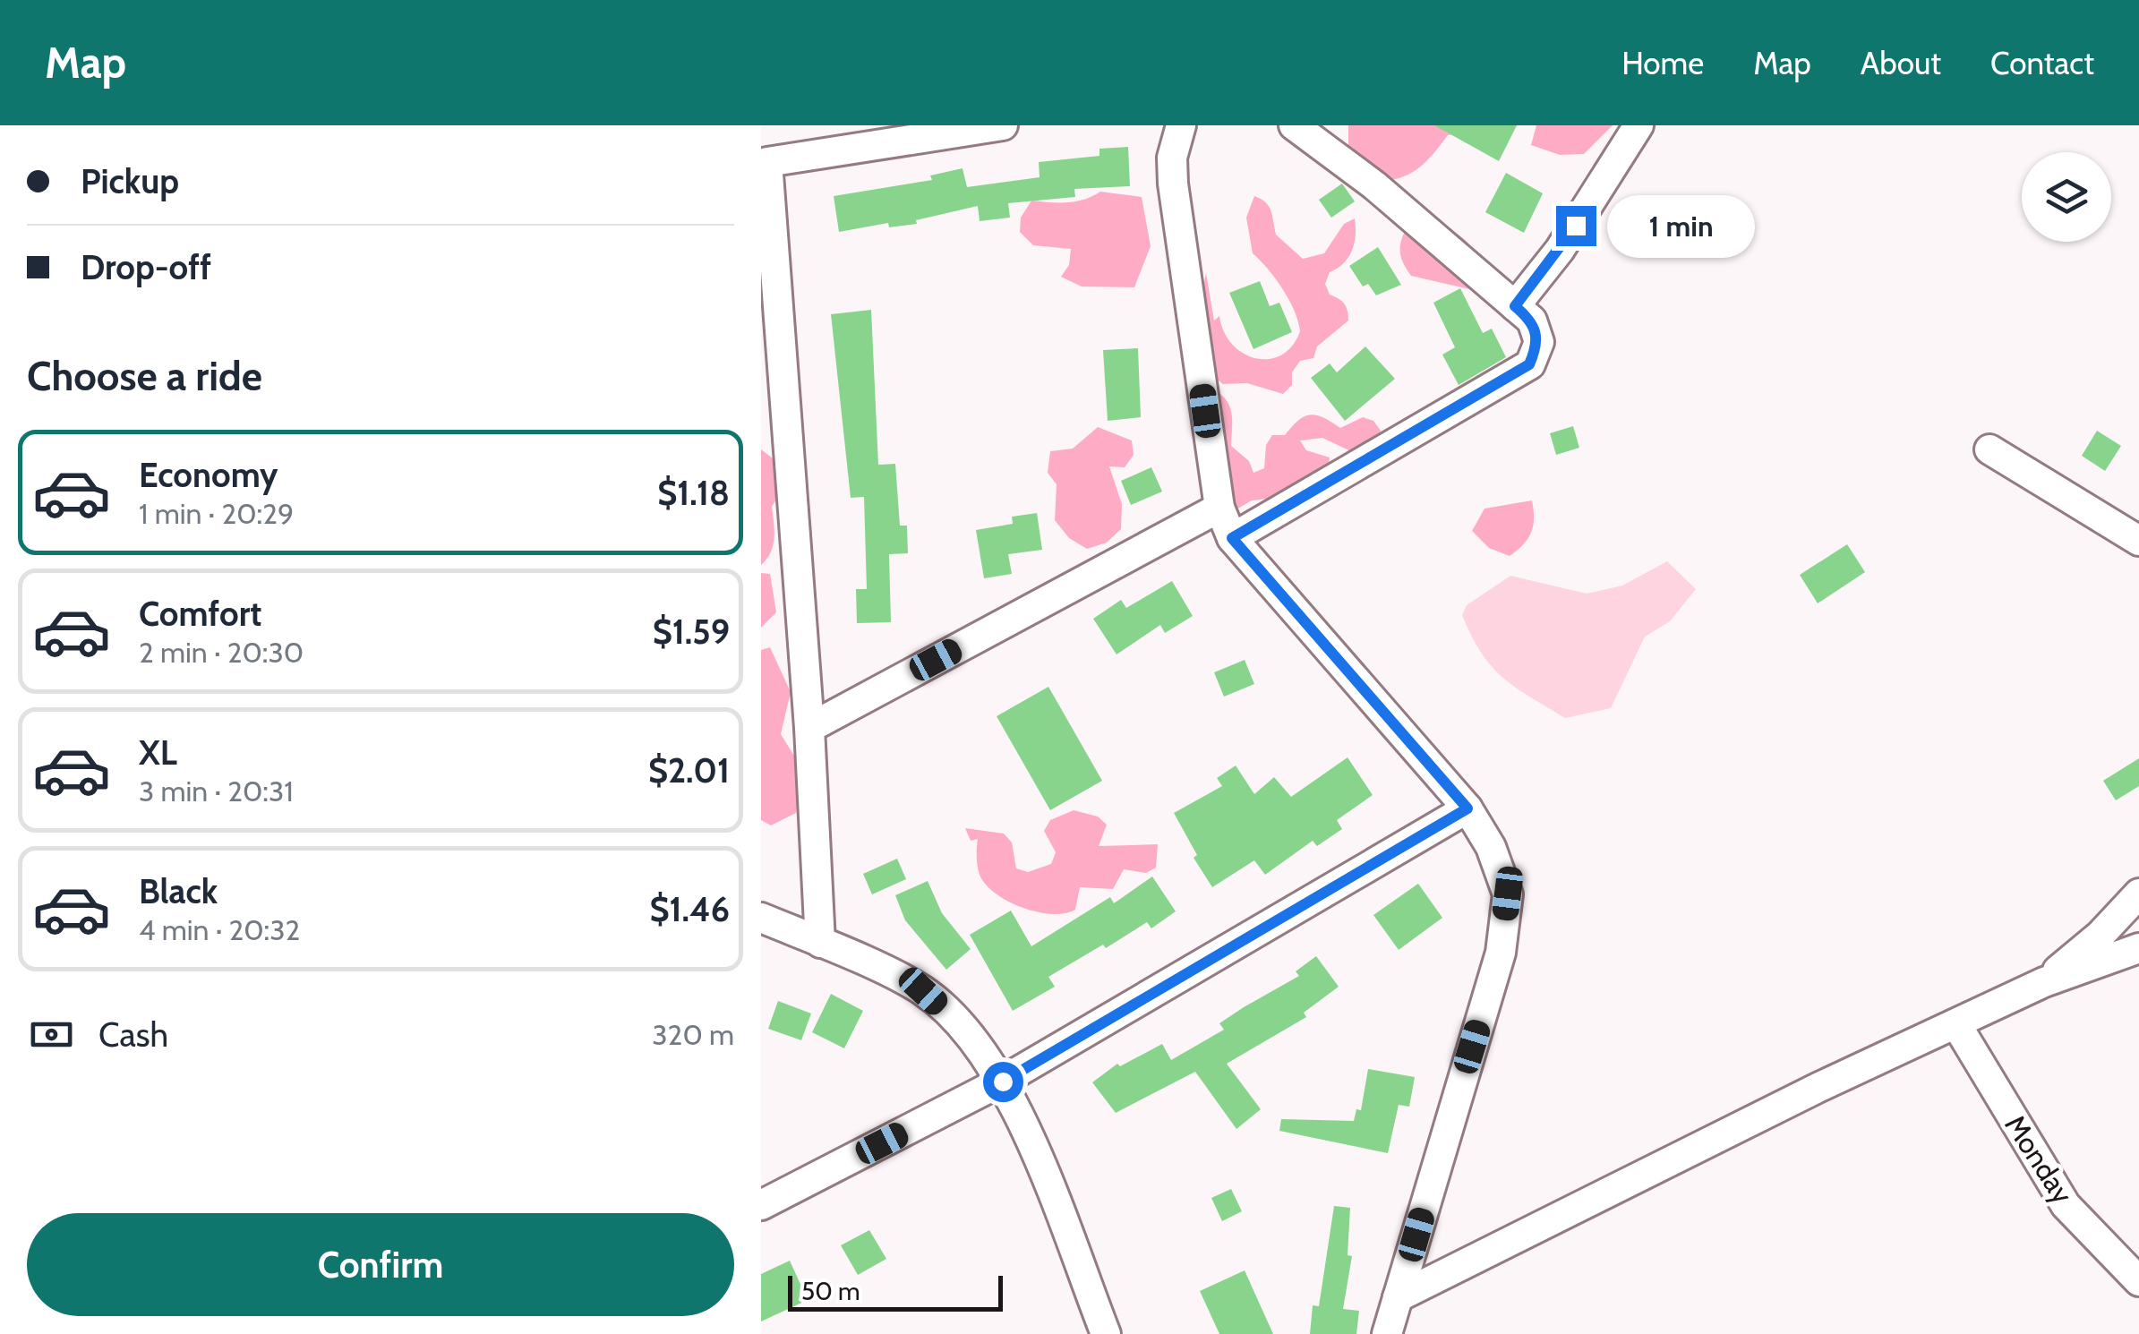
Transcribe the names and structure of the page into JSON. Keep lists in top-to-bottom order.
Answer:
{
  "streets": {
    "street": ["Monday"]
  },
  "scale_bar": "50 m",
  "page": {
    "header": "Map",
    "nav": [
      "Home",
      "Map",
      "About",
      "Contact"
    ],
    "banner": ["Pickup", "Drop-off"],
    "bubble": "1 min",
    "heading": "Choose a ride",
    "list": [
      {
        "name": "Economy",
        "note": "1 min · 20:29",
        "value": "$1.18"
      },
      {
        "name": "Comfort",
        "note": "2 min · 20:30",
        "value": "$1.59"
      },
      {
        "name": "XL",
        "note": "3 min · 20:31",
        "value": "$2.01"
      },
      {
        "name": "Black",
        "note": "4 min · 20:32",
        "value": "$1.46"
      }
    ],
    "pay": ["Cash", "320 m"],
    "buttons": "Confirm",
    "scale": "50 m"
  }
}
